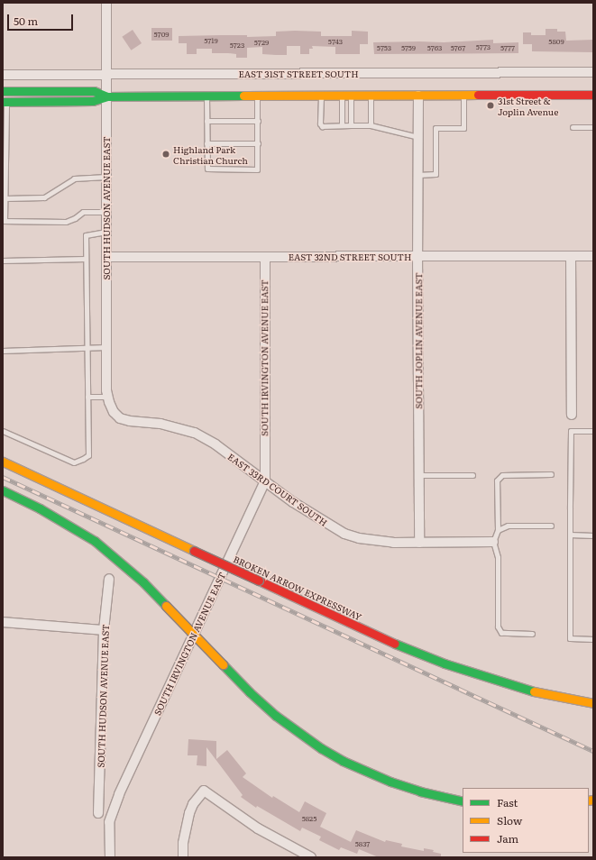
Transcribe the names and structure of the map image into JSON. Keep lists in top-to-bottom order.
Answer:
{
  "streets": {
    "main road": ["BROKEN ARROW EXPRESSWAY"],
    "street": [
      "EAST 31ST STREET SOUTH",
      "SOUTH HUDSON AVENUE EAST",
      "EAST 32ND STREET SOUTH",
      "SOUTH JOPLIN AVENUE EAST",
      "SOUTH IRVINGTON AVENUE EAST",
      "EAST 33RD COURT SOUTH"
    ]
  },
  "crossings": [
    ["EAST 31ST STREET SOUTH", "SOUTH HUDSON AVENUE EAST"],
    ["SOUTH HUDSON AVENUE EAST", "EAST 32ND STREET SOUTH"],
    ["SOUTH HUDSON AVENUE EAST", "EAST 33RD COURT SOUTH"],
    ["EAST 32ND STREET SOUTH", "SOUTH JOPLIN AVENUE EAST"],
    ["EAST 32ND STREET SOUTH", "SOUTH IRVINGTON AVENUE EAST"],
    ["SOUTH JOPLIN AVENUE EAST", "EAST 33RD COURT SOUTH"],
    ["SOUTH IRVINGTON AVENUE EAST", "EAST 33RD COURT SOUTH"]
  ],
  "places": ["31st Street & Joplin Avenue", "Highland Park Christian Church"],
  "house_numbers": [
    "5709",
    "5719",
    "5743",
    "5809",
    "5729",
    "5723",
    "5773",
    "5753",
    "5759",
    "5763",
    "5767",
    "5777",
    "5825",
    "5837"
  ],
  "legend": ["Fast", "Slow", "Jam"],
  "scale_bar": "50 m"
}
